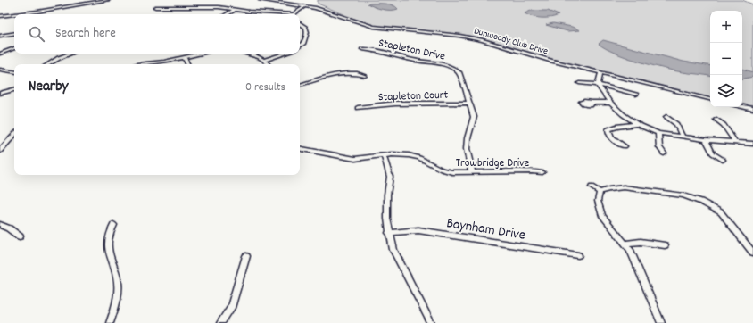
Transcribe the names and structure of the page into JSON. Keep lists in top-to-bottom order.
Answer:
{
  "streets": {
    "street": [
      "Dunwoody Club Drive",
      "Stapleton Drive",
      "Stapleton Court",
      "Trowbridge Drive",
      "Baynham Drive"
    ]
  },
  "crossings": [
    ["Stapleton Drive", "Stapleton Court"],
    ["Stapleton Drive", "Trowbridge Drive"]
  ],
  "page": {
    "map_buttons": ["+", "−"],
    "search": "Search here",
    "heading": ["Nearby", "0 results"]
  }
}
